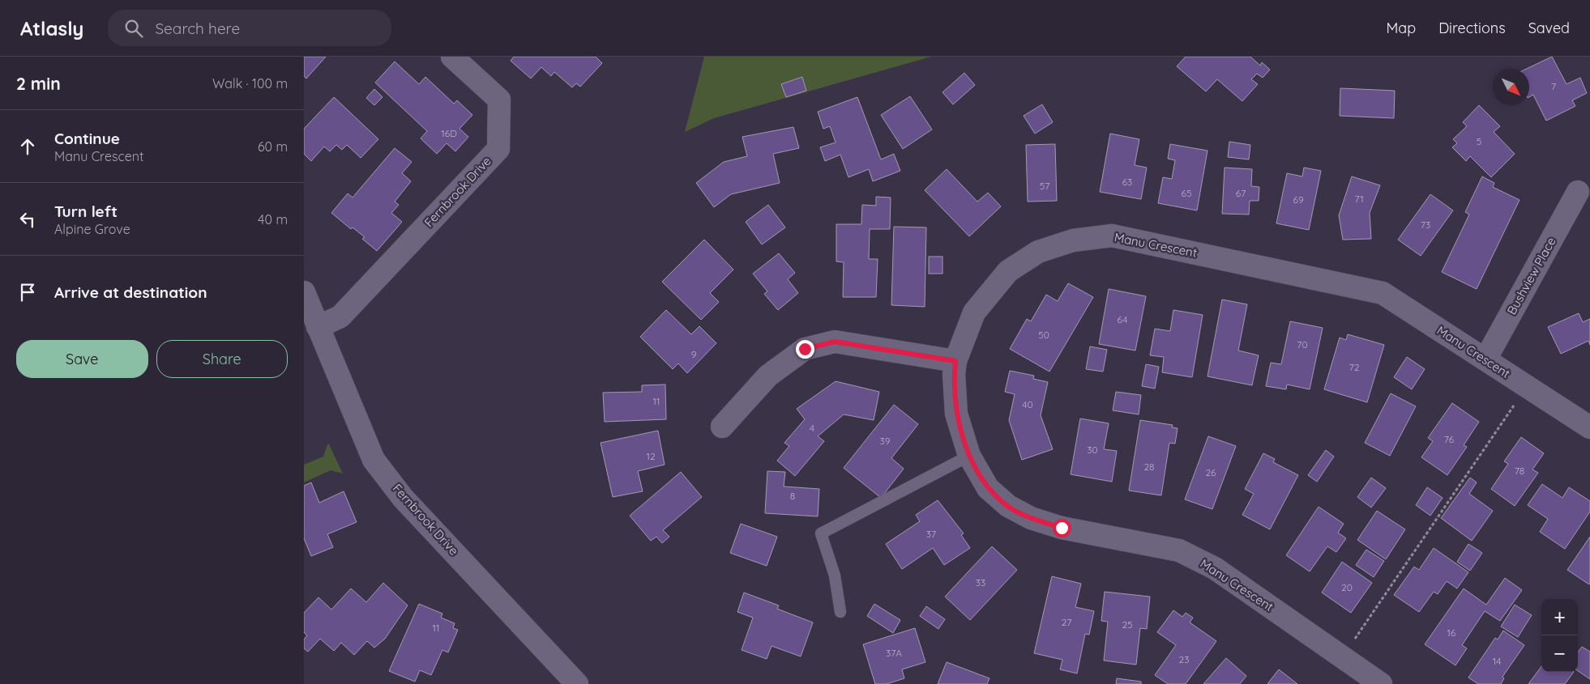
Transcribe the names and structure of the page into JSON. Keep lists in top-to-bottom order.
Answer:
{
  "streets": {
    "street": ["Fernbrook Drive", "Manu Crescent", "Bushview Place"]
  },
  "crossings": [
    ["Manu Crescent", "Bushview Place"]
  ],
  "house_numbers": [
    "7",
    "16D",
    "5",
    "63",
    "57",
    "65",
    "67",
    "71",
    "69",
    "73",
    "64",
    "50",
    "70",
    "9",
    "72",
    "11",
    "40",
    "4",
    "76",
    "39",
    "30",
    "12",
    "28",
    "78",
    "26",
    "8",
    "37",
    "33",
    "20",
    "27",
    "25",
    "11",
    "16",
    "37A",
    "23",
    "14"
  ],
  "north": "bottom right",
  "page": {
    "header": "Atlasly",
    "search": "Search here",
    "nav": ["Map", "Directions", "Saved"],
    "heading": ["2 min", "Walk · 100 m"],
    "list": [
      ["Continue", "Manu Crescent", "60 m"],
      ["Turn left", "Alpine Grove", "40 m"],
      "Arrive at destination"
    ],
    "buttons": ["Save", "Share"],
    "map_buttons": ["+", "−"]
  }
}
